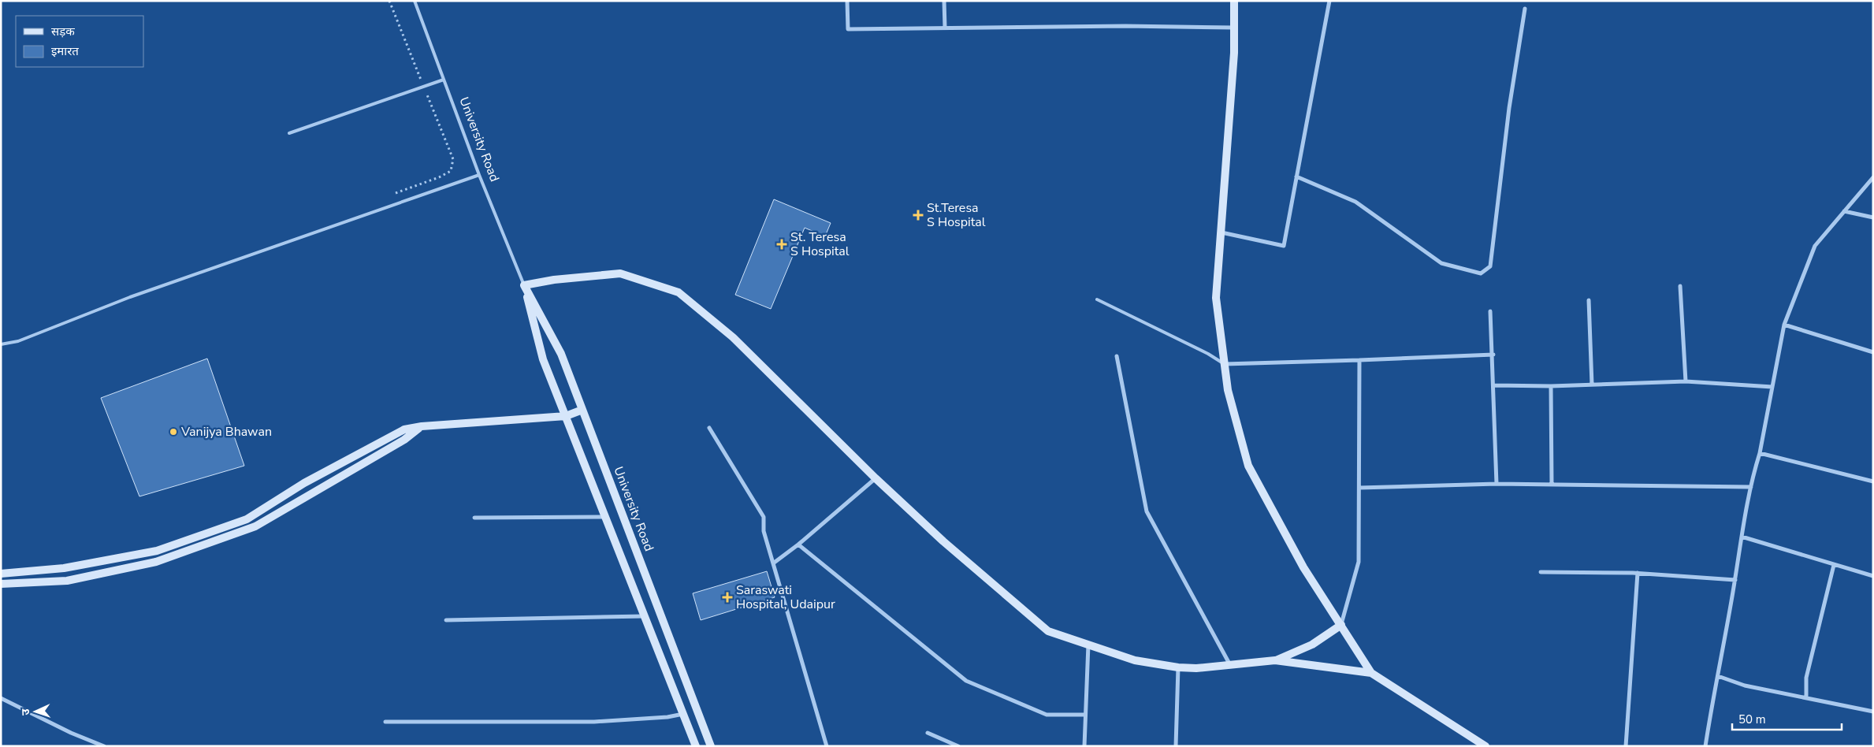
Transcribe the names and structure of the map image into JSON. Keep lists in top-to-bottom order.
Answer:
{
  "streets": {
    "street": ["University Road"]
  },
  "places": {
    "health": ["St.Teresa S Hospital", "St. Teresa S Hospital", "Saraswati Hospital, Udaipur"],
    "other": ["Vanijya Bhawan"]
  },
  "legend": ["सड़क", "इमारत"],
  "scale_bar": "50 m",
  "north": "left"
}
